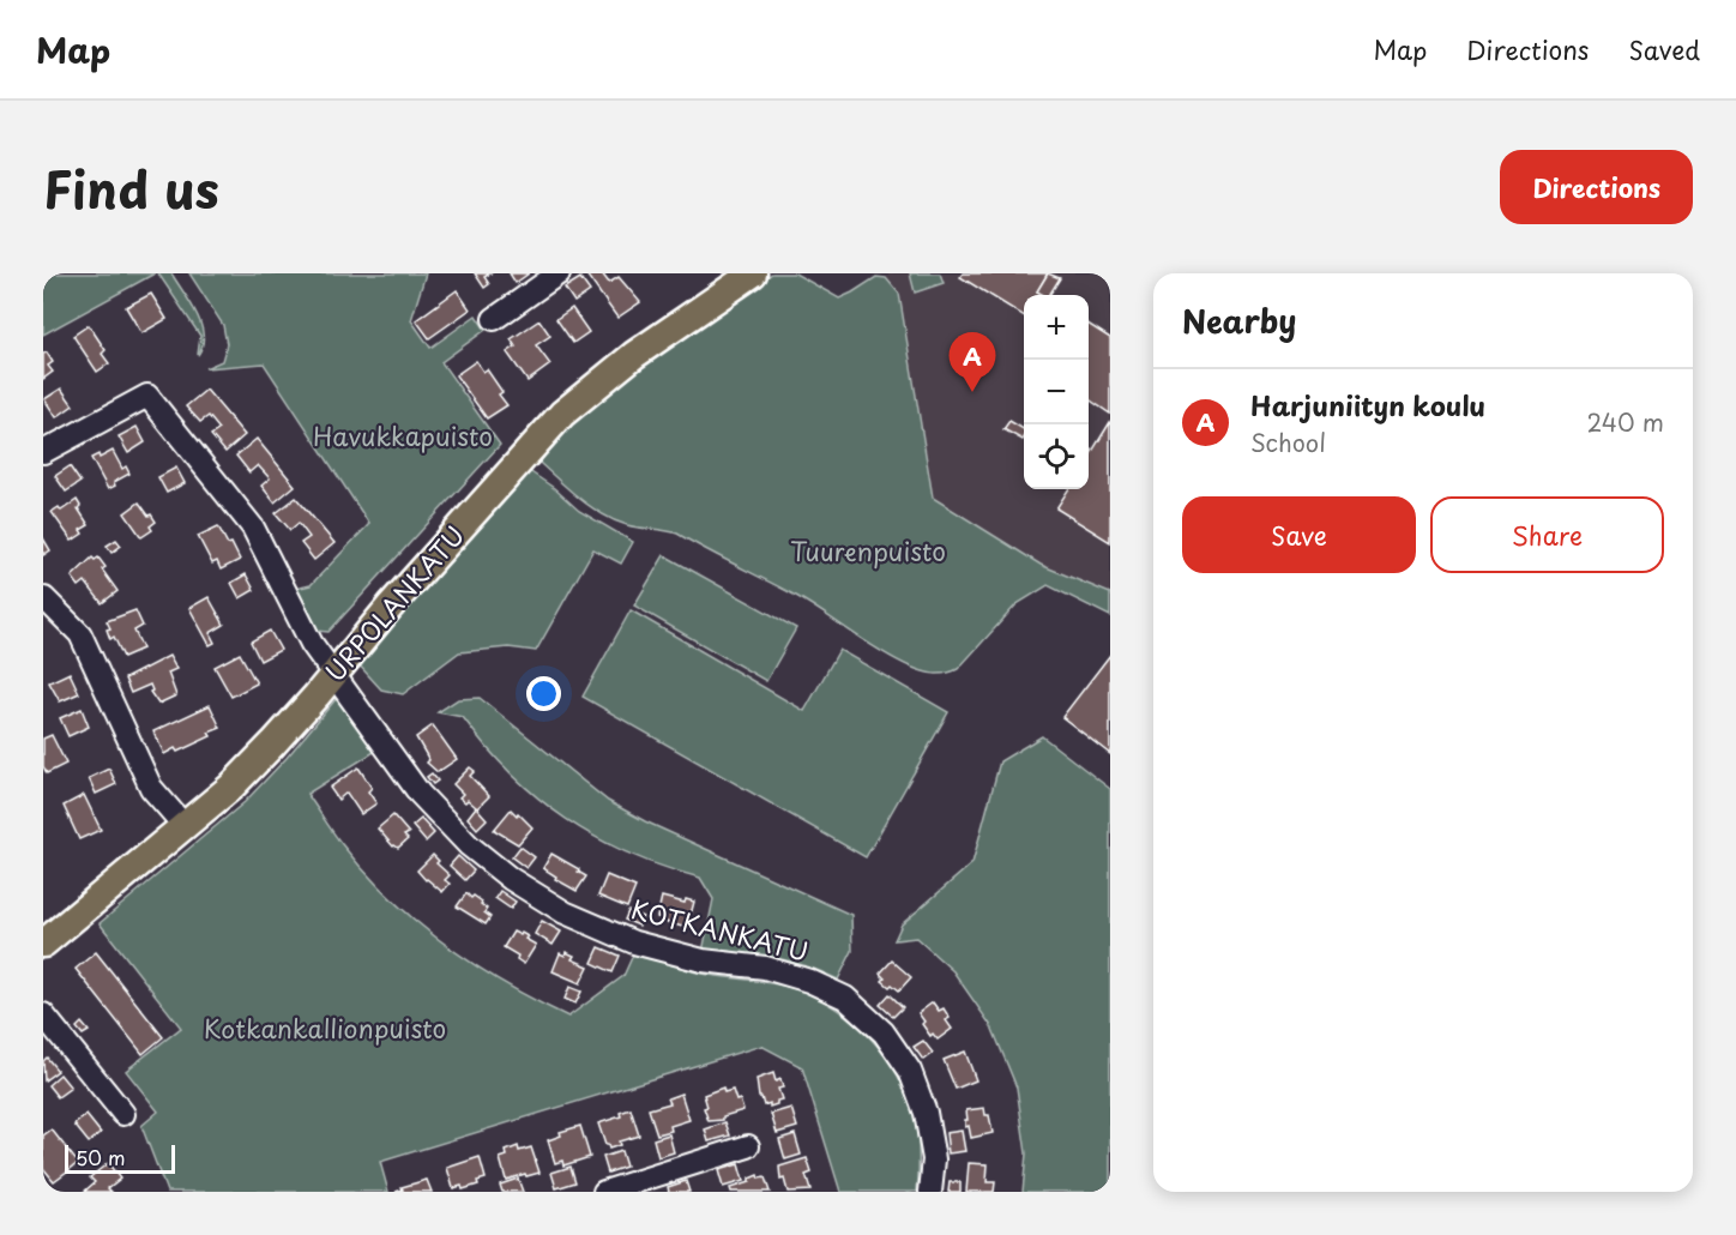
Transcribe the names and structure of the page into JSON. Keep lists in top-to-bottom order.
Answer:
{
  "streets": {
    "main road": ["URPOLANKATU"],
    "street": ["KOTKANKATU"]
  },
  "crossings": [
    ["URPOLANKATU", "KOTKANKATU"]
  ],
  "parks": ["Havukkapuisto", "Tuurenpuisto", "Kotkankallionpuisto"],
  "scale_bar": "50 m",
  "page": {
    "header": "Map",
    "nav": ["Map", "Directions", "Saved"],
    "title": "Find us",
    "buttons": [
      "Directions",
      ["Save", "Share"]
    ],
    "heading": "Nearby",
    "map_buttons": ["+", "−"],
    "pins": "A",
    "list": [
      {
        "mark": "A",
        "name": "Harjuniityn koulu",
        "note": "School",
        "value": "240 m"
      }
    ],
    "scale": "50 m"
  }
}
